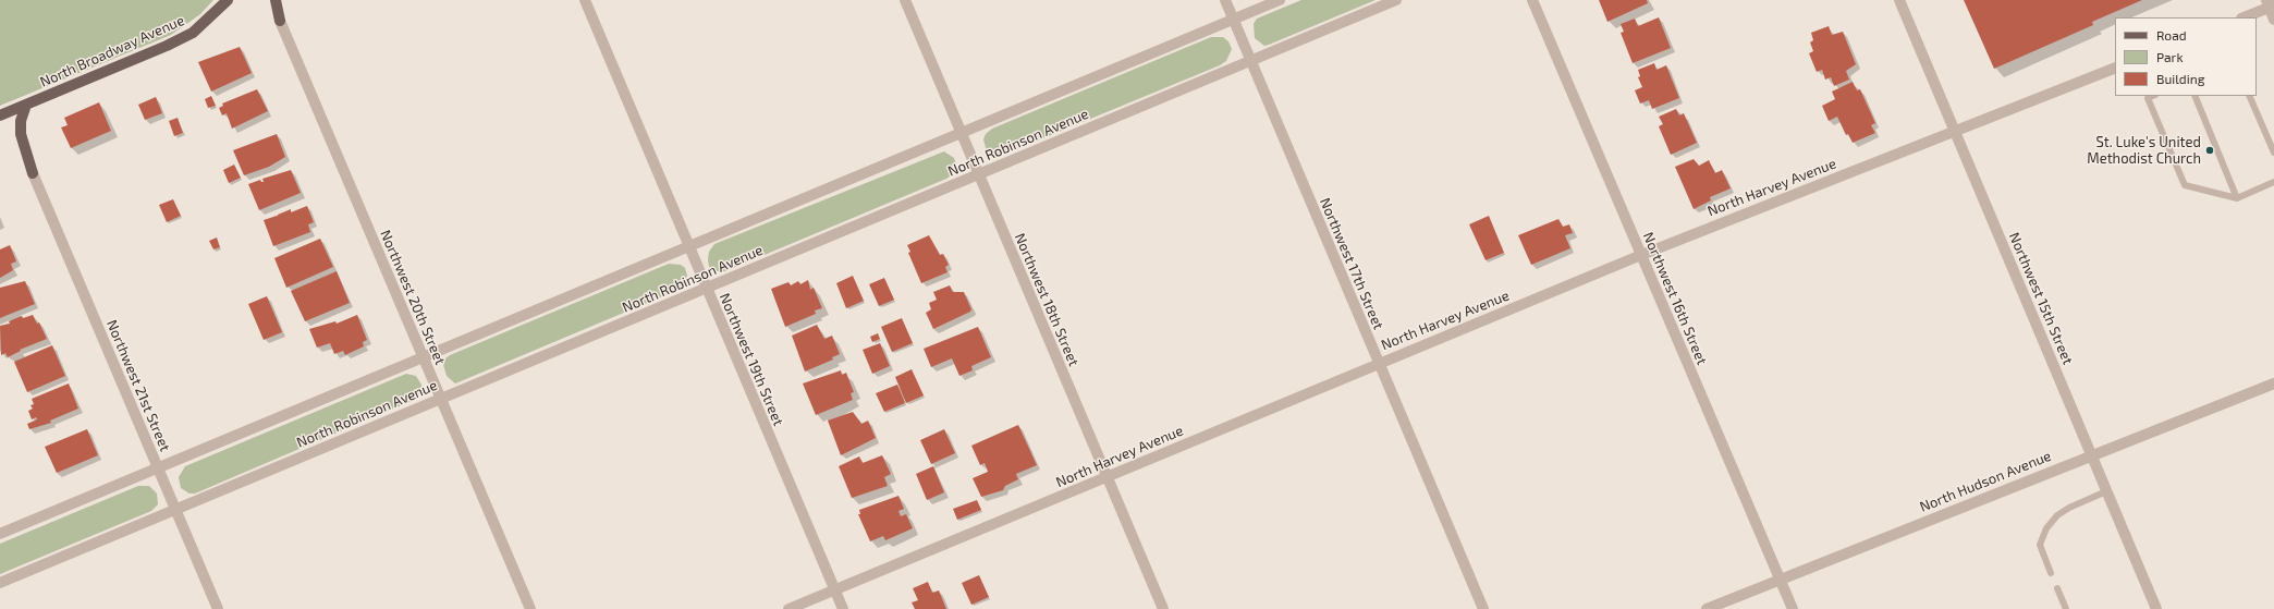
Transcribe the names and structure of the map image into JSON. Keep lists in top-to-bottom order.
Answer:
{
  "streets": {
    "main road": ["North Broadway Avenue"],
    "street": [
      "North Robinson Avenue",
      "North Harvey Avenue",
      "Northwest 17th Street",
      "Northwest 20th Street",
      "Northwest 16th Street",
      "Northwest 15th Street",
      "Northwest 18th Street",
      "Northwest 19th Street",
      "Northwest 21st Street",
      "North Hudson Avenue"
    ]
  },
  "crossings": [
    ["North Robinson Avenue", "Northwest 17th Street"],
    ["North Robinson Avenue", "Northwest 20th Street"],
    ["North Robinson Avenue", "Northwest 18th Street"],
    ["North Robinson Avenue", "Northwest 19th Street"],
    ["North Robinson Avenue", "Northwest 21st Street"],
    ["North Harvey Avenue", "Northwest 17th Street"],
    ["North Harvey Avenue", "Northwest 16th Street"],
    ["North Harvey Avenue", "Northwest 15th Street"],
    ["North Harvey Avenue", "Northwest 18th Street"],
    ["North Harvey Avenue", "Northwest 19th Street"],
    ["Northwest 16th Street", "North Hudson Avenue"],
    ["Northwest 15th Street", "North Hudson Avenue"]
  ],
  "places": ["St. Luke's United Methodist Church"],
  "legend": ["Road", "Park", "Building"]
}
